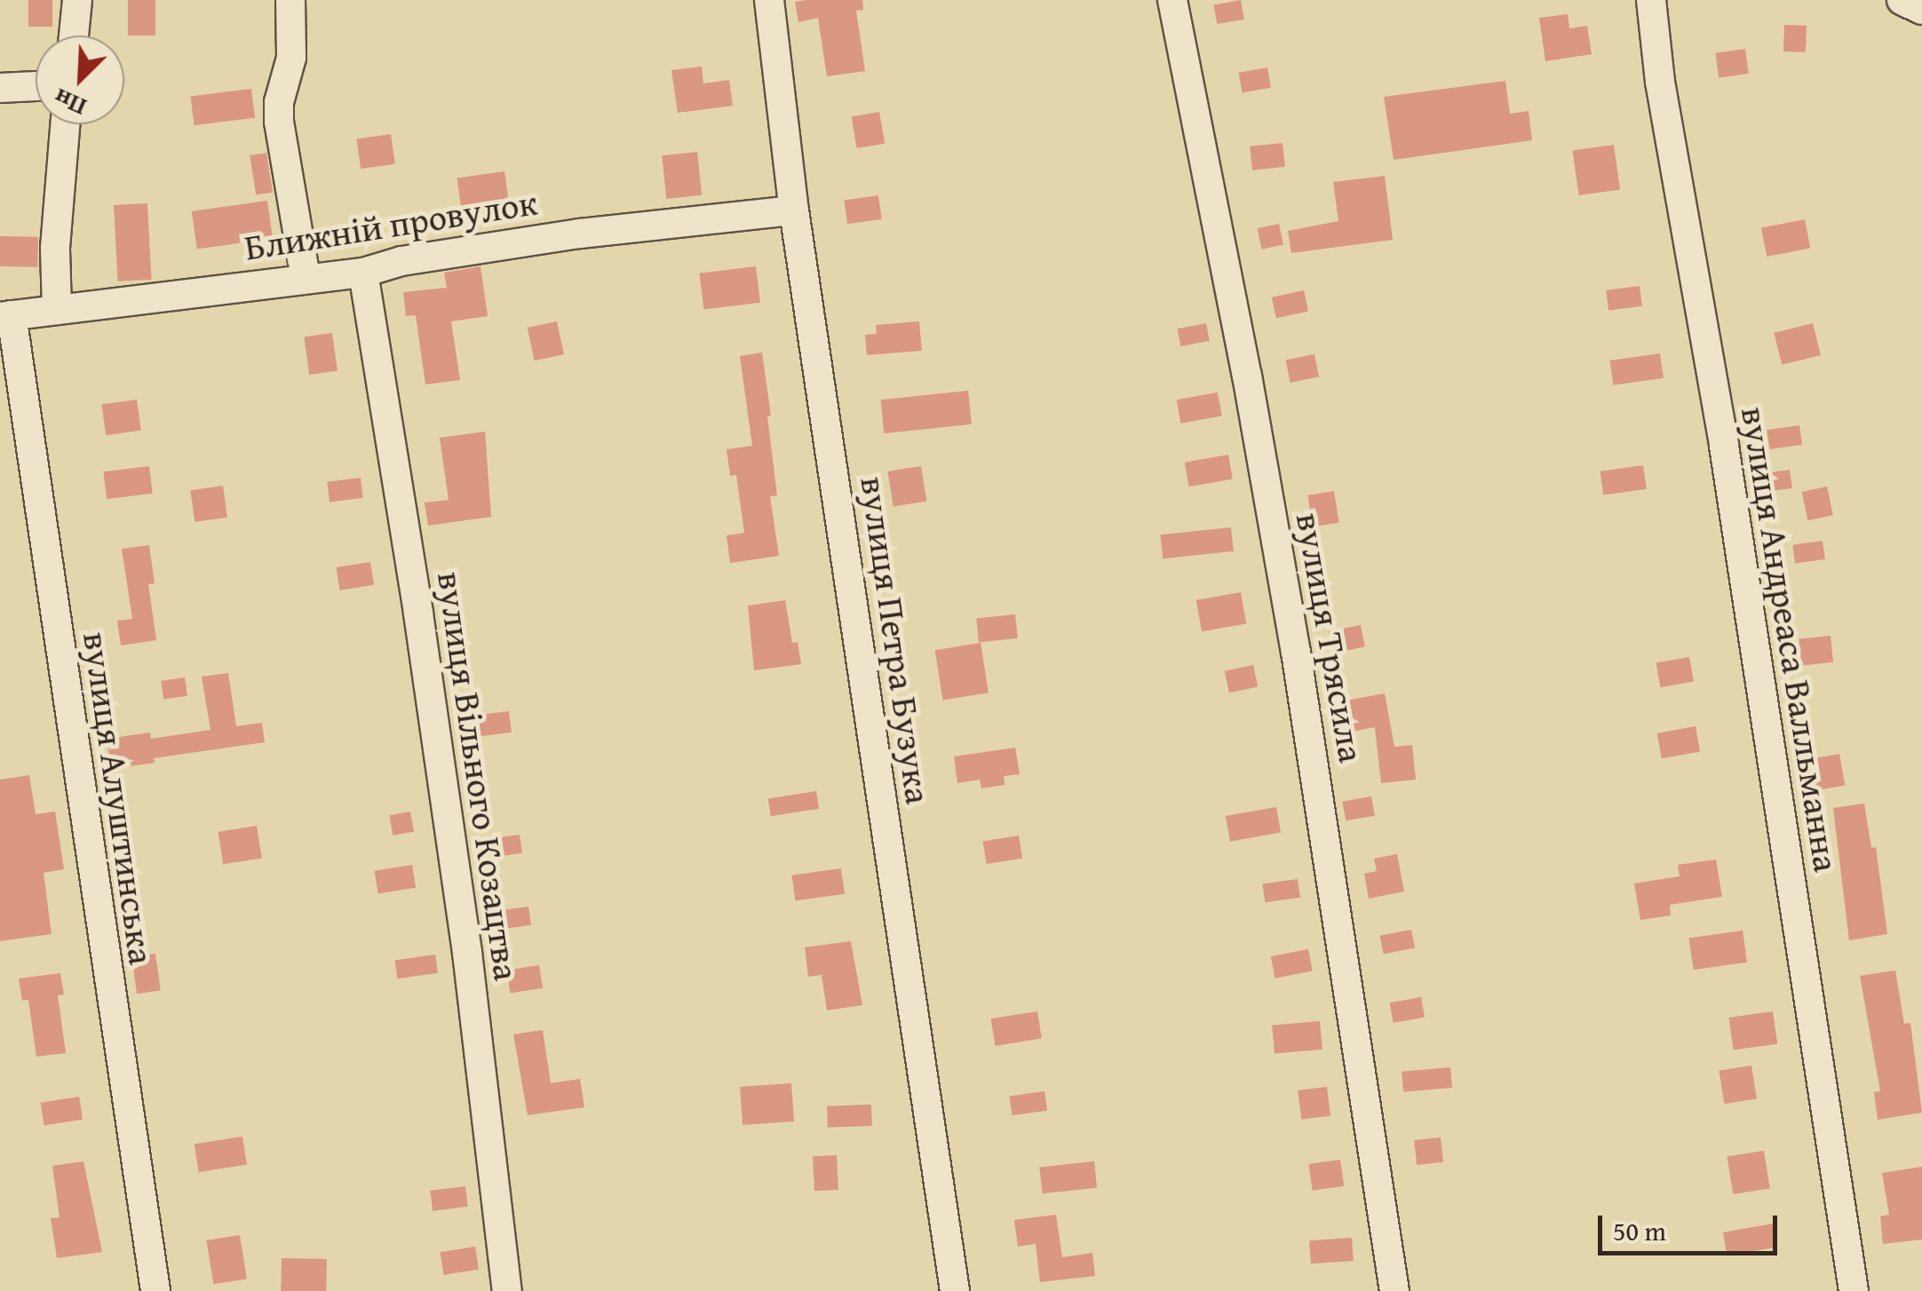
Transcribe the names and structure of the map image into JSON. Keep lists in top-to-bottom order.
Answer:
{
  "streets": {
    "street": [
      "Ближній провулок",
      "вулиця Трясила",
      "вулиця Андреаса Валльманна",
      "вулиця Петра Бузука",
      "вулиця Вільного Козацтва",
      "вулиця Алуштинська"
    ]
  },
  "crossings": [
    ["Ближній провулок", "вулиця Петра Бузука"],
    ["Ближній провулок", "вулиця Вільного Козацтва"],
    ["Ближній провулок", "вулиця Алуштинська"]
  ],
  "scale_bar": "50 m",
  "north": "bottom left"
}
